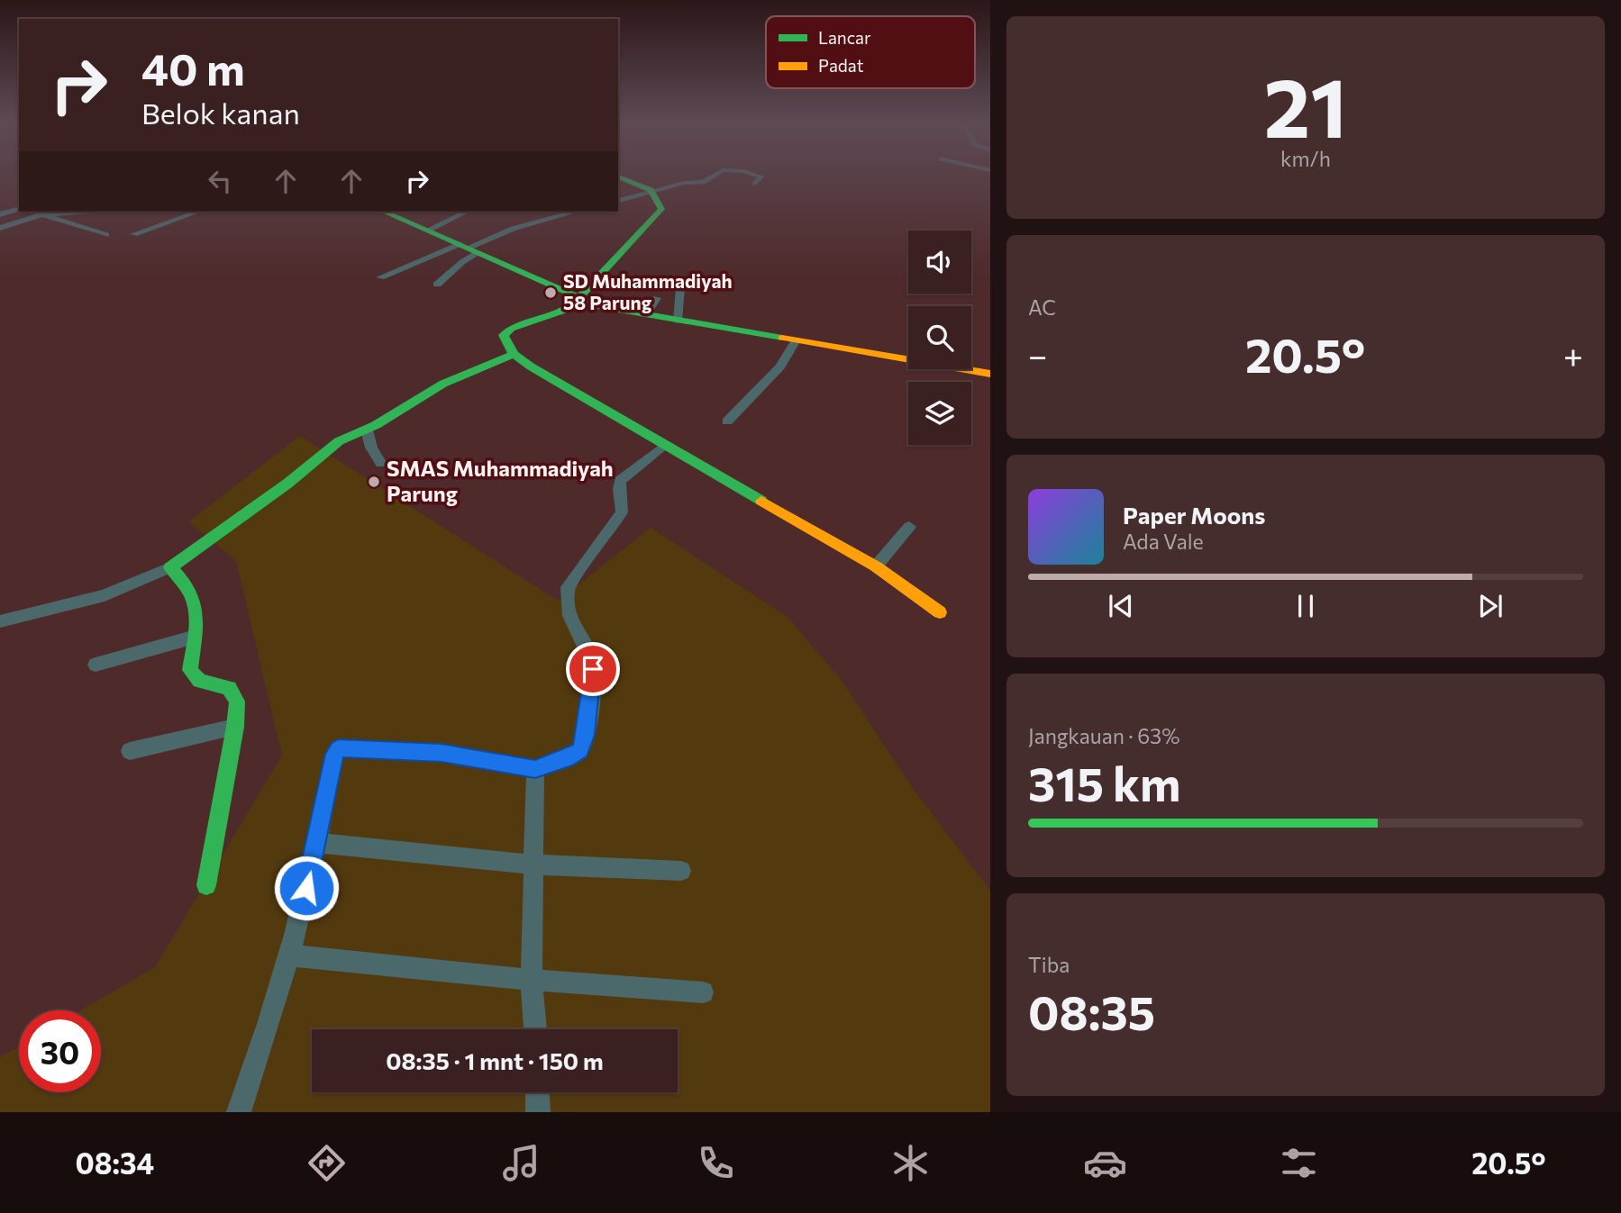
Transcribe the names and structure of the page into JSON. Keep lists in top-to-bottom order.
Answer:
{
  "places": ["SD Muhammadiyah 58 Parung", "SMAS Muhammadiyah Parung"],
  "legend": ["Lancar", "Padat"],
  "page": {
    "tile": [
      ["21", "km/h"],
      "AC",
      ["Jangkauan · 63%", "315 km"],
      ["Tiba", "08:35"]
    ],
    "turn": ["40 m", "Belok kanan"],
    "heat": ["−", "20.5°", "+"],
    "song": ["Paper Moons", "Ada Vale"],
    "limit": "30",
    "trip": "08:35 · 1 mnt · 150 m",
    "tabs": ["08:34", "20.5°"]
  }
}
